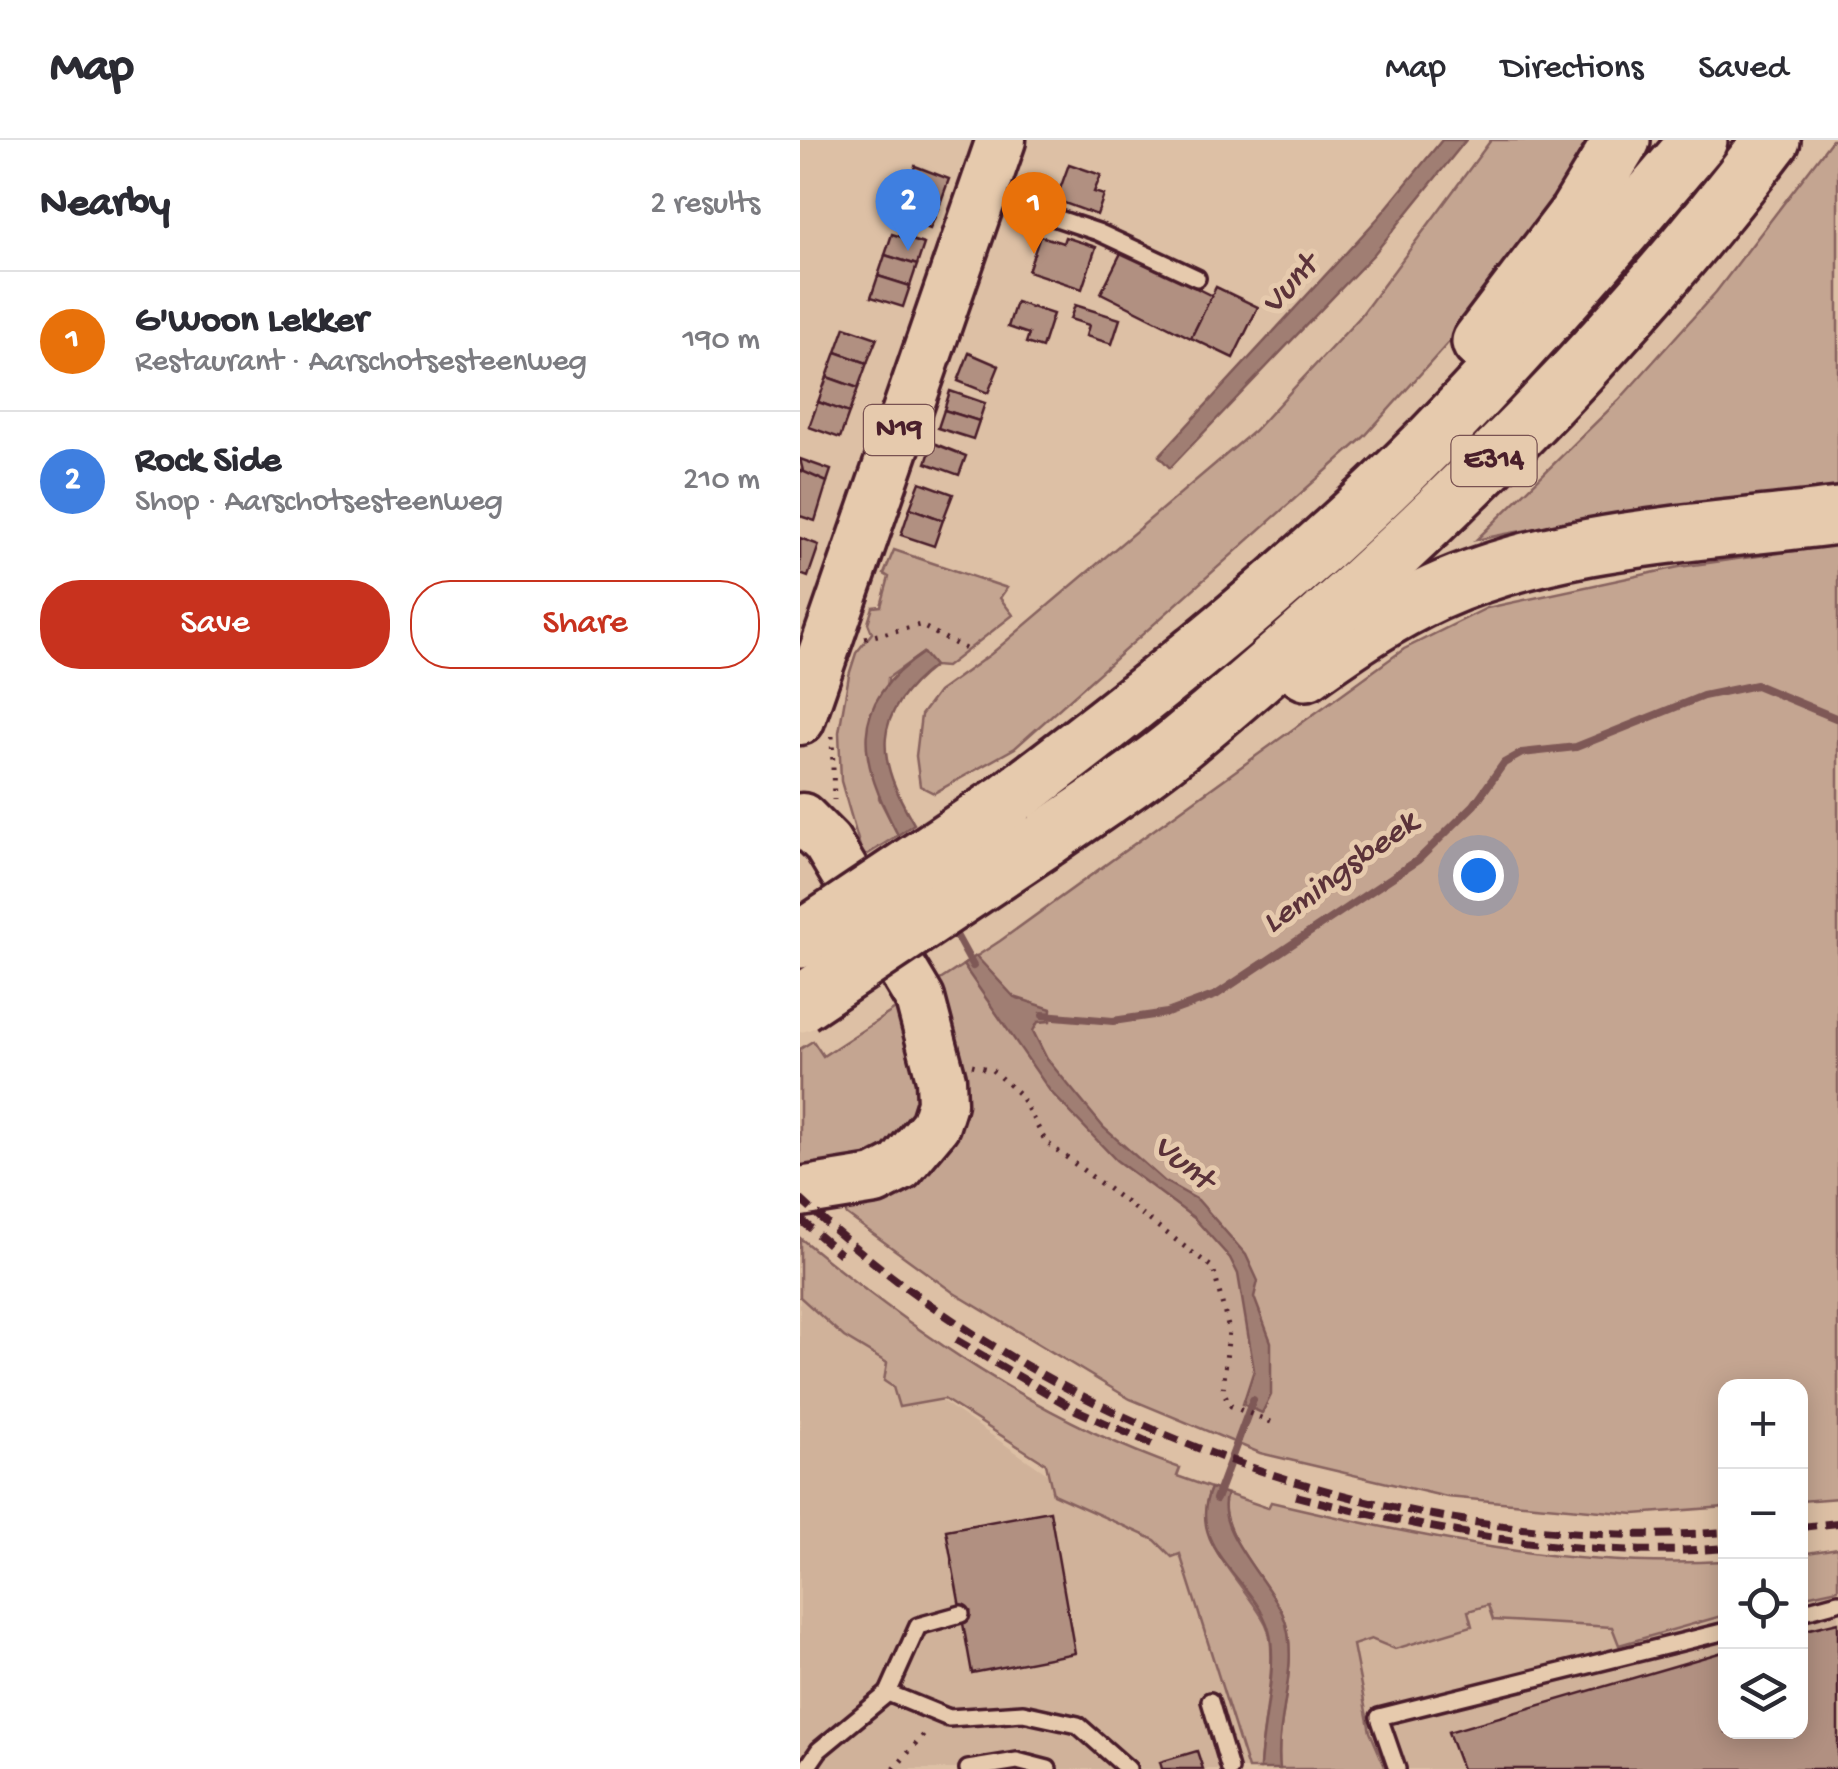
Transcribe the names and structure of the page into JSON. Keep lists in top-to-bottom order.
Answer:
{
  "streets": {
    "highway": ["E314"],
    "main road": ["N19"]
  },
  "water": ["Vunt", "Lemingsbeek"],
  "page": {
    "header": "Map",
    "nav": ["Map", "Directions", "Saved"],
    "heading": ["Nearby", "2 results"],
    "pins": ["2", "1"],
    "list": [
      {
        "mark": "1",
        "name": "G'Woon Lekker",
        "note": "Restaurant · Aarschotsesteenweg",
        "value": "190 m"
      },
      {
        "mark": "2",
        "name": "Rock Side",
        "note": "Shop · Aarschotsesteenweg",
        "value": "210 m"
      }
    ],
    "buttons": ["Save", "Share"],
    "map_buttons": ["+", "−"]
  }
}
